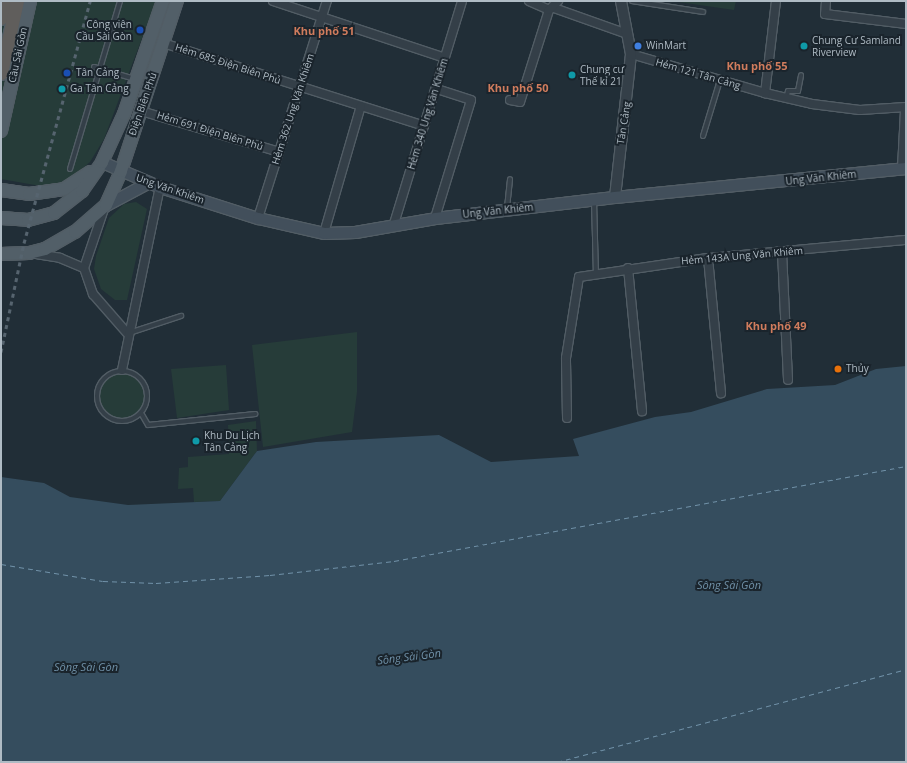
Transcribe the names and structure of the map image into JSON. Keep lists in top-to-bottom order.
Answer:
{
  "streets": {
    "highway": ["Cầu Sài Gòn"],
    "main road": ["Điện Biên Phủ", "Ung Văn Khiêm"],
    "street": [
      "Hẻm 685 Điện Biên Phủ",
      "Hẻm 121 Tân Cảng",
      "Hẻm 362 Ung Văn Khiêm",
      "Hẻm 340 Ung Văn Khiêm",
      "Tân Cảng",
      "Hẻm 691 Điện Biên Phủ",
      "Hẻm 143A Ung Văn Khiêm"
    ]
  },
  "crossings": [
    ["Hẻm 685 Điện Biên Phủ", "Điện Biên Phủ"],
    ["Hẻm 685 Điện Biên Phủ", "Hẻm 362 Ung Văn Khiêm"],
    ["Hẻm 685 Điện Biên Phủ", "Hẻm 340 Ung Văn Khiêm"],
    ["Hẻm 121 Tân Cảng", "Tân Cảng"],
    ["Điện Biên Phủ", "Hẻm 691 Điện Biên Phủ"],
    ["Điện Biên Phủ", "Ung Văn Khiêm"],
    ["Hẻm 362 Ung Văn Khiêm", "Hẻm 691 Điện Biên Phủ"],
    ["Hẻm 362 Ung Văn Khiêm", "Ung Văn Khiêm"],
    ["Hẻm 340 Ung Văn Khiêm", "Ung Văn Khiêm"],
    ["Tân Cảng", "Ung Văn Khiêm"]
  ],
  "districts": [
    "Khu phố 51",
    "Khu phố 55",
    "Khu phố 50",
    "Khu phố 49"
  ],
  "water": ["Sông Sài Gòn"],
  "places": [
    "Công viên Cầu Sài Gòn",
    "WinMart",
    "Chung Cư Samland Riverview",
    "Tân Cảng",
    "Chung cư Thế kỉ 21",
    "Ga Tân Cảng",
    "Thủy",
    "Khu Du Lịch Tân Cảng"
  ]
}
